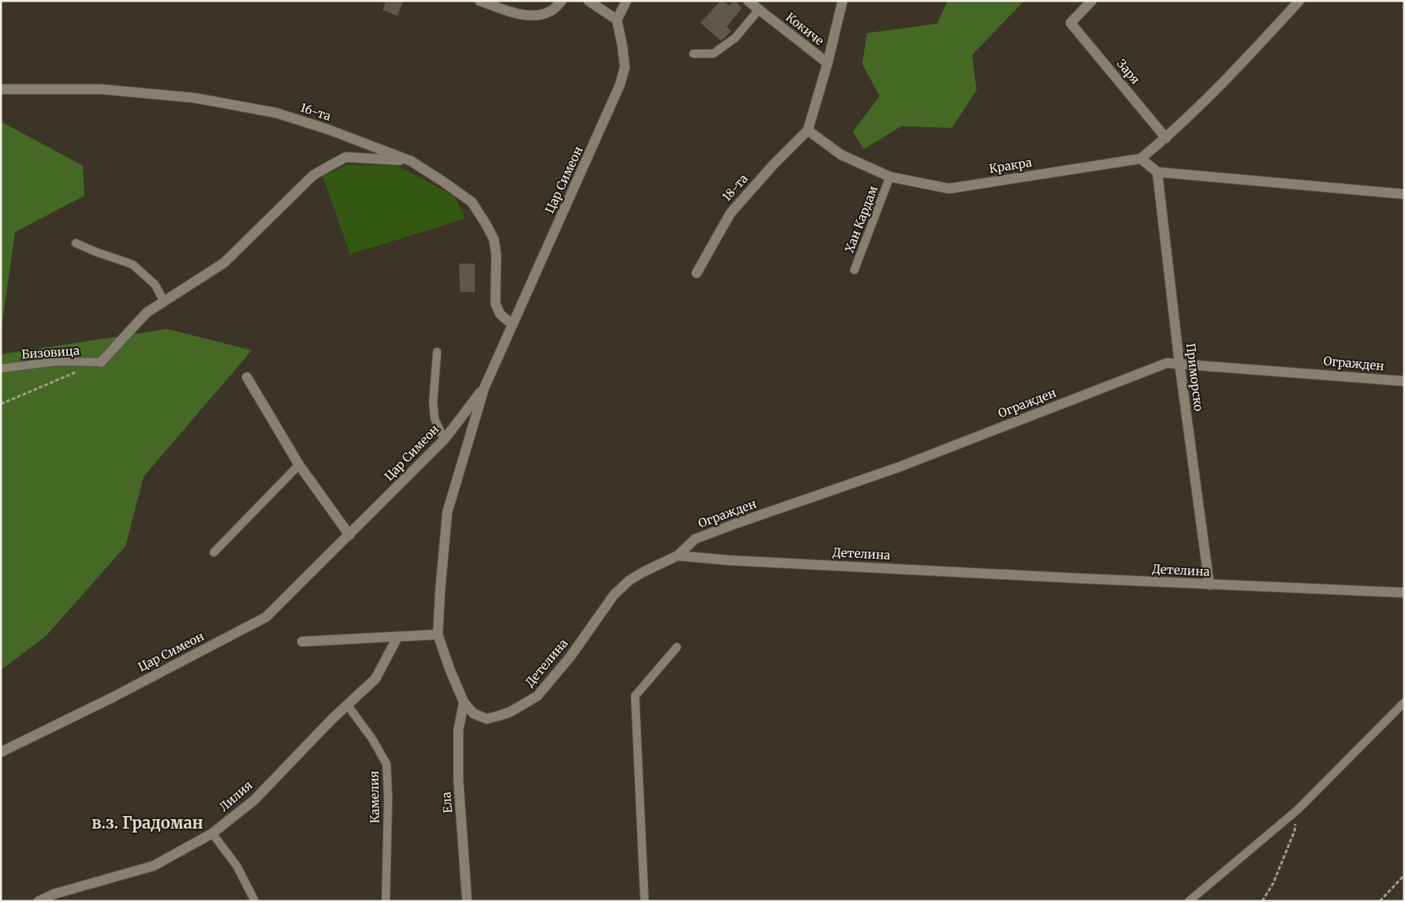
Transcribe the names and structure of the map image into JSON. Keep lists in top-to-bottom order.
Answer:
{
  "streets": {
    "street": [
      "Кокиче",
      "Заря",
      "16-та",
      "Кракра",
      "Цар Симеон",
      "18-та",
      "Огражден",
      "Приморско",
      "Детелина",
      "Лилия",
      "Ела"
    ],
    "lane": ["Хан Кардам", "Бизовица", "Камелия"]
  },
  "crossings": [
    ["Заря", "Кракра"],
    ["16-та", "Цар Симеон"],
    ["Кракра", "18-та"],
    ["Кракра", "Хан Кардам"],
    ["Цар Симеон", "Детелина"],
    ["Огражден", "Приморско"],
    ["Огражден", "Детелина"],
    ["Приморско", "Детелина"],
    ["Детелина", "Ела"],
    ["Лилия", "Камелия"]
  ],
  "districts": ["в.з. Градоман"]
}
